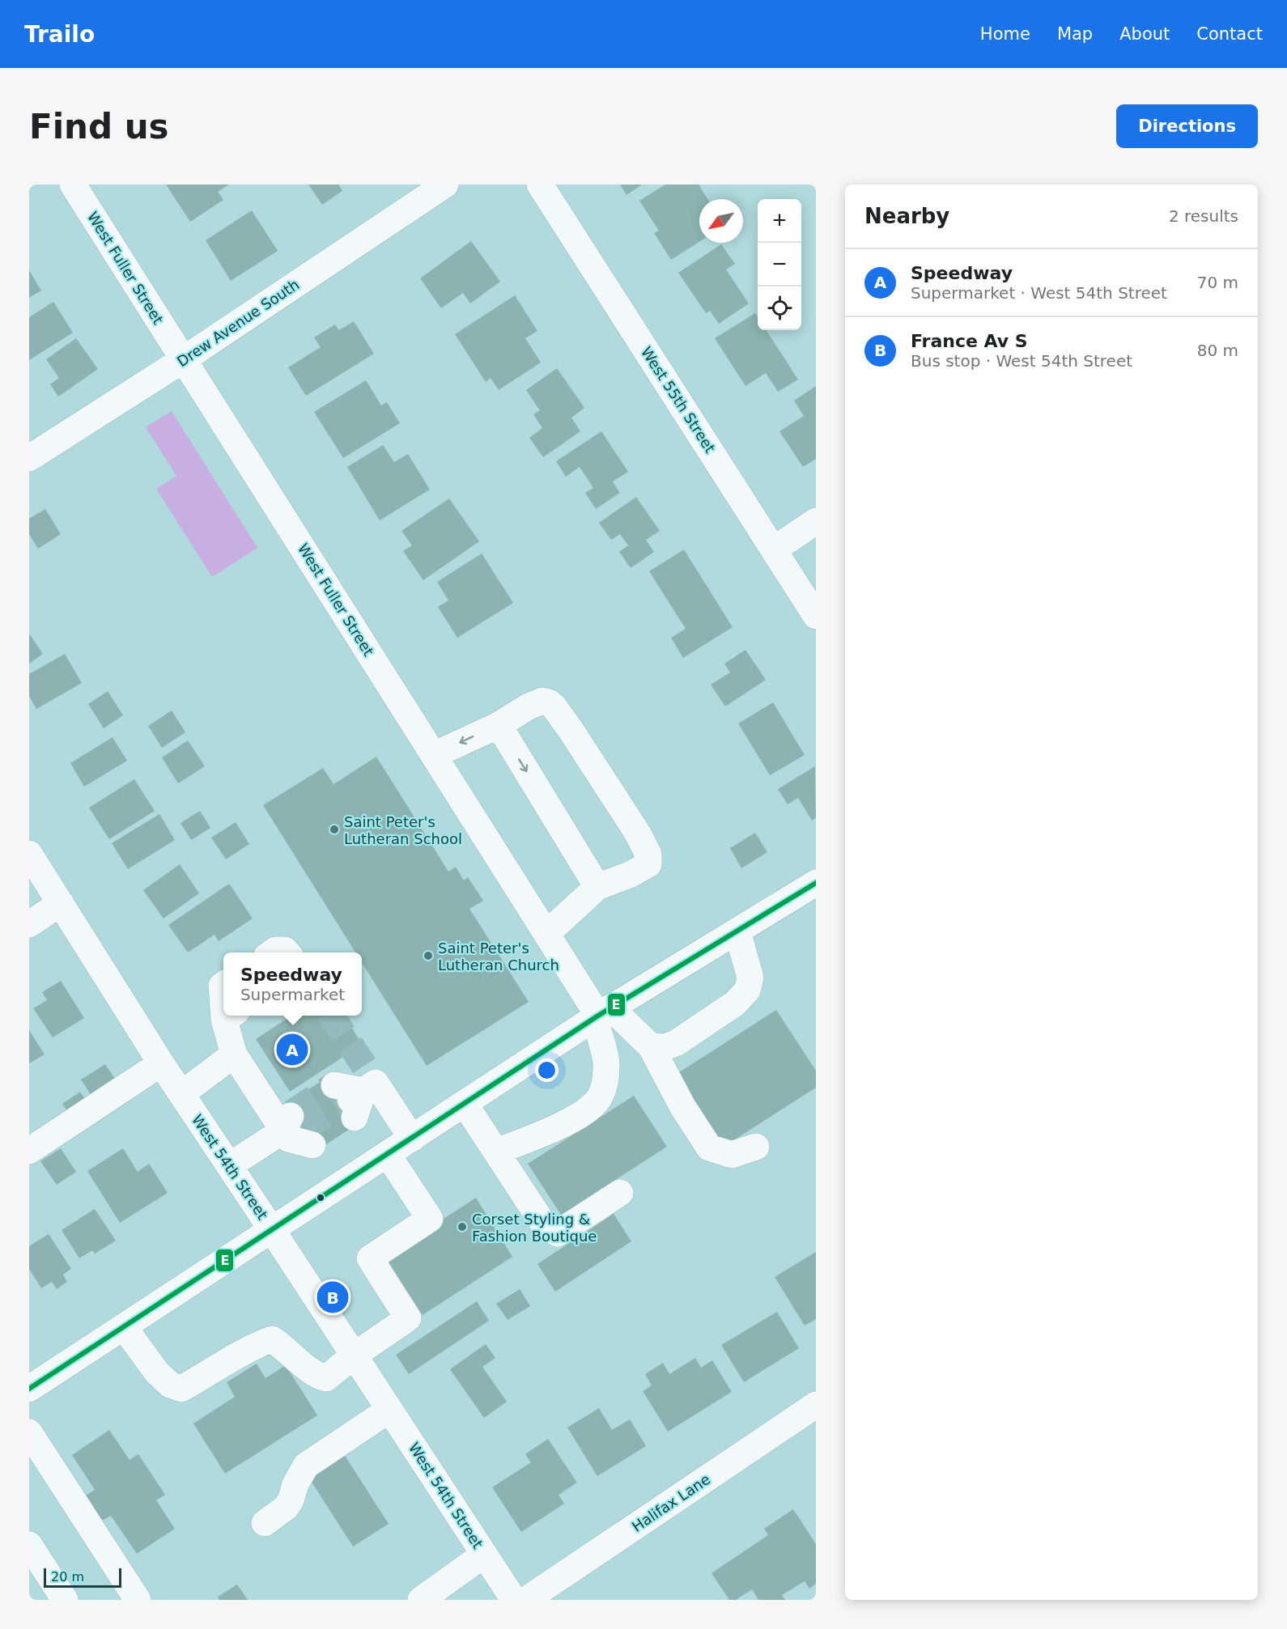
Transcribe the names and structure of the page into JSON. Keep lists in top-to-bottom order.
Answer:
{
  "streets": {
    "street": [
      "West Fuller Street",
      "Drew Avenue South",
      "West 55th Street",
      "West 54th Street",
      "Halifax Lane"
    ]
  },
  "crossings": [
    ["West Fuller Street", "Drew Avenue South"]
  ],
  "places": ["Saint Peter's Lutheran School", "Saint Peter's Lutheran Church", "Corset Styling & Fashion Boutique"],
  "lines": ["transit line E"],
  "scale_bar": "20 m",
  "north": "bottom left",
  "page": {
    "header": "Trailo",
    "nav": [
      "Home",
      "Map",
      "About",
      "Contact"
    ],
    "buttons": "Directions",
    "title": "Find us",
    "heading": ["Nearby", "2 results"],
    "map_buttons": ["+", "−"],
    "list": [
      {
        "mark": "A",
        "name": "Speedway",
        "note": "Supermarket · West 54th Street",
        "value": "70 m"
      },
      {
        "mark": "B",
        "name": "France Av S",
        "note": "Bus stop · West 54th Street",
        "value": "80 m"
      }
    ],
    "popup": ["Speedway", "Supermarket"],
    "pins": ["A", "B"],
    "scale": "20 m"
  }
}
